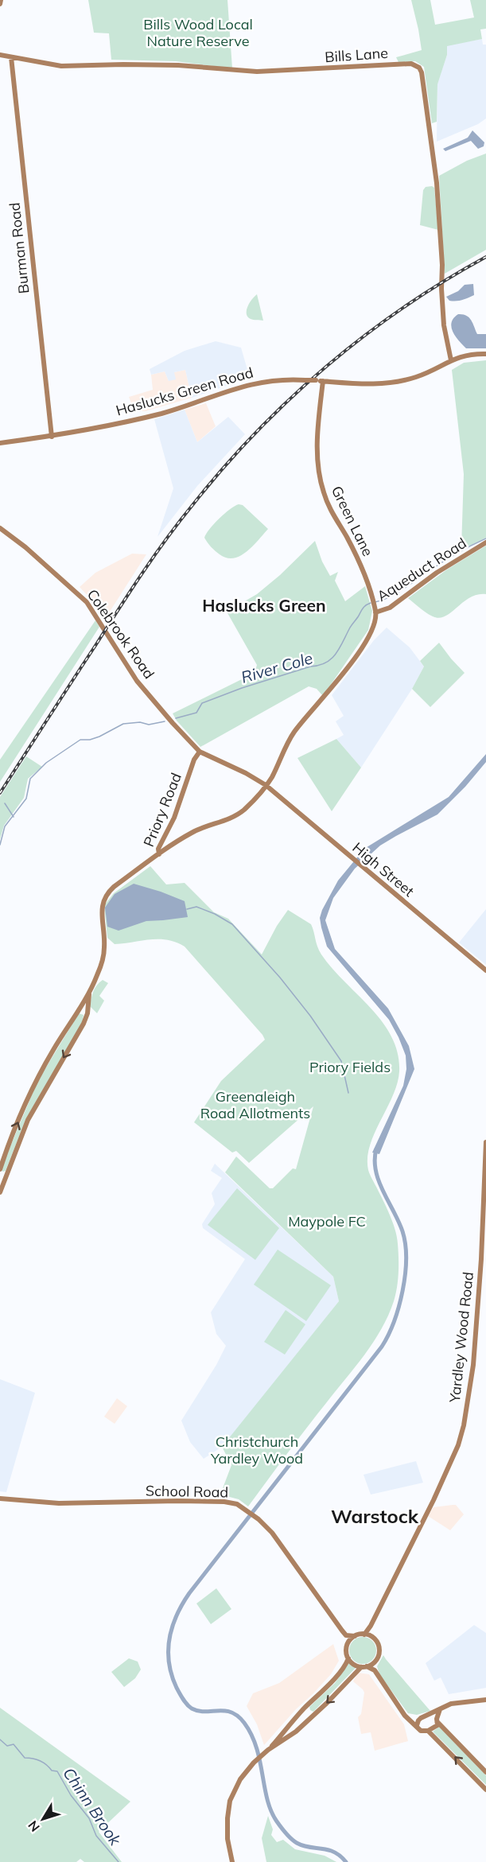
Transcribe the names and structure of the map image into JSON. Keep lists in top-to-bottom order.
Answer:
{
  "streets": {
    "street": [
      "Bills Lane",
      "Burman Road",
      "Haslucks Green Road",
      "Green Lane",
      "Aqueduct Road",
      "Colebrook Road",
      "Priory Road",
      "High Street",
      "Yardley Wood Road",
      "School Road"
    ]
  },
  "crossings": [
    ["Bills Lane", "Burman Road"],
    ["Bills Lane", "Haslucks Green Road"],
    ["Burman Road", "Haslucks Green Road"],
    ["Haslucks Green Road", "Green Lane"],
    ["Green Lane", "Aqueduct Road"],
    ["Aqueduct Road", "Colebrook Road"],
    ["Aqueduct Road", "Priory Road"],
    ["Aqueduct Road", "High Street"],
    ["Colebrook Road", "Priory Road"],
    ["Colebrook Road", "High Street"],
    ["Yardley Wood Road", "School Road"]
  ],
  "districts": ["Haslucks Green", "Warstock"],
  "water": ["River Cole", "Chinn Brook"],
  "parks": [
    "Bills Wood Local Nature Reserve",
    "Priory Fields",
    "Greenaleigh Road Allotments",
    "Maypole FC",
    "Christchurch Yardley Wood"
  ],
  "north": "bottom left"
}
